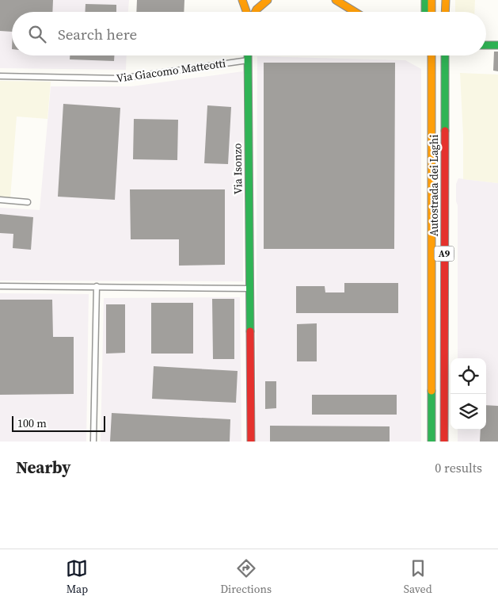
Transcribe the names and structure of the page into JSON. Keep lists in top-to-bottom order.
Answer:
{
  "streets": {
    "main road": ["Via Isonzo", "Autostrada dei Laghi", "A9"],
    "street": ["Via Giacomo Matteotti"]
  },
  "crossings": [
    ["Via Giacomo Matteotti", "Via Isonzo"]
  ],
  "scale_bar": "100 m",
  "page": {
    "search": "Search here",
    "scale": "100 m",
    "heading": ["Nearby", "0 results"],
    "nav": ["Map", "Directions", "Saved"]
  }
}
